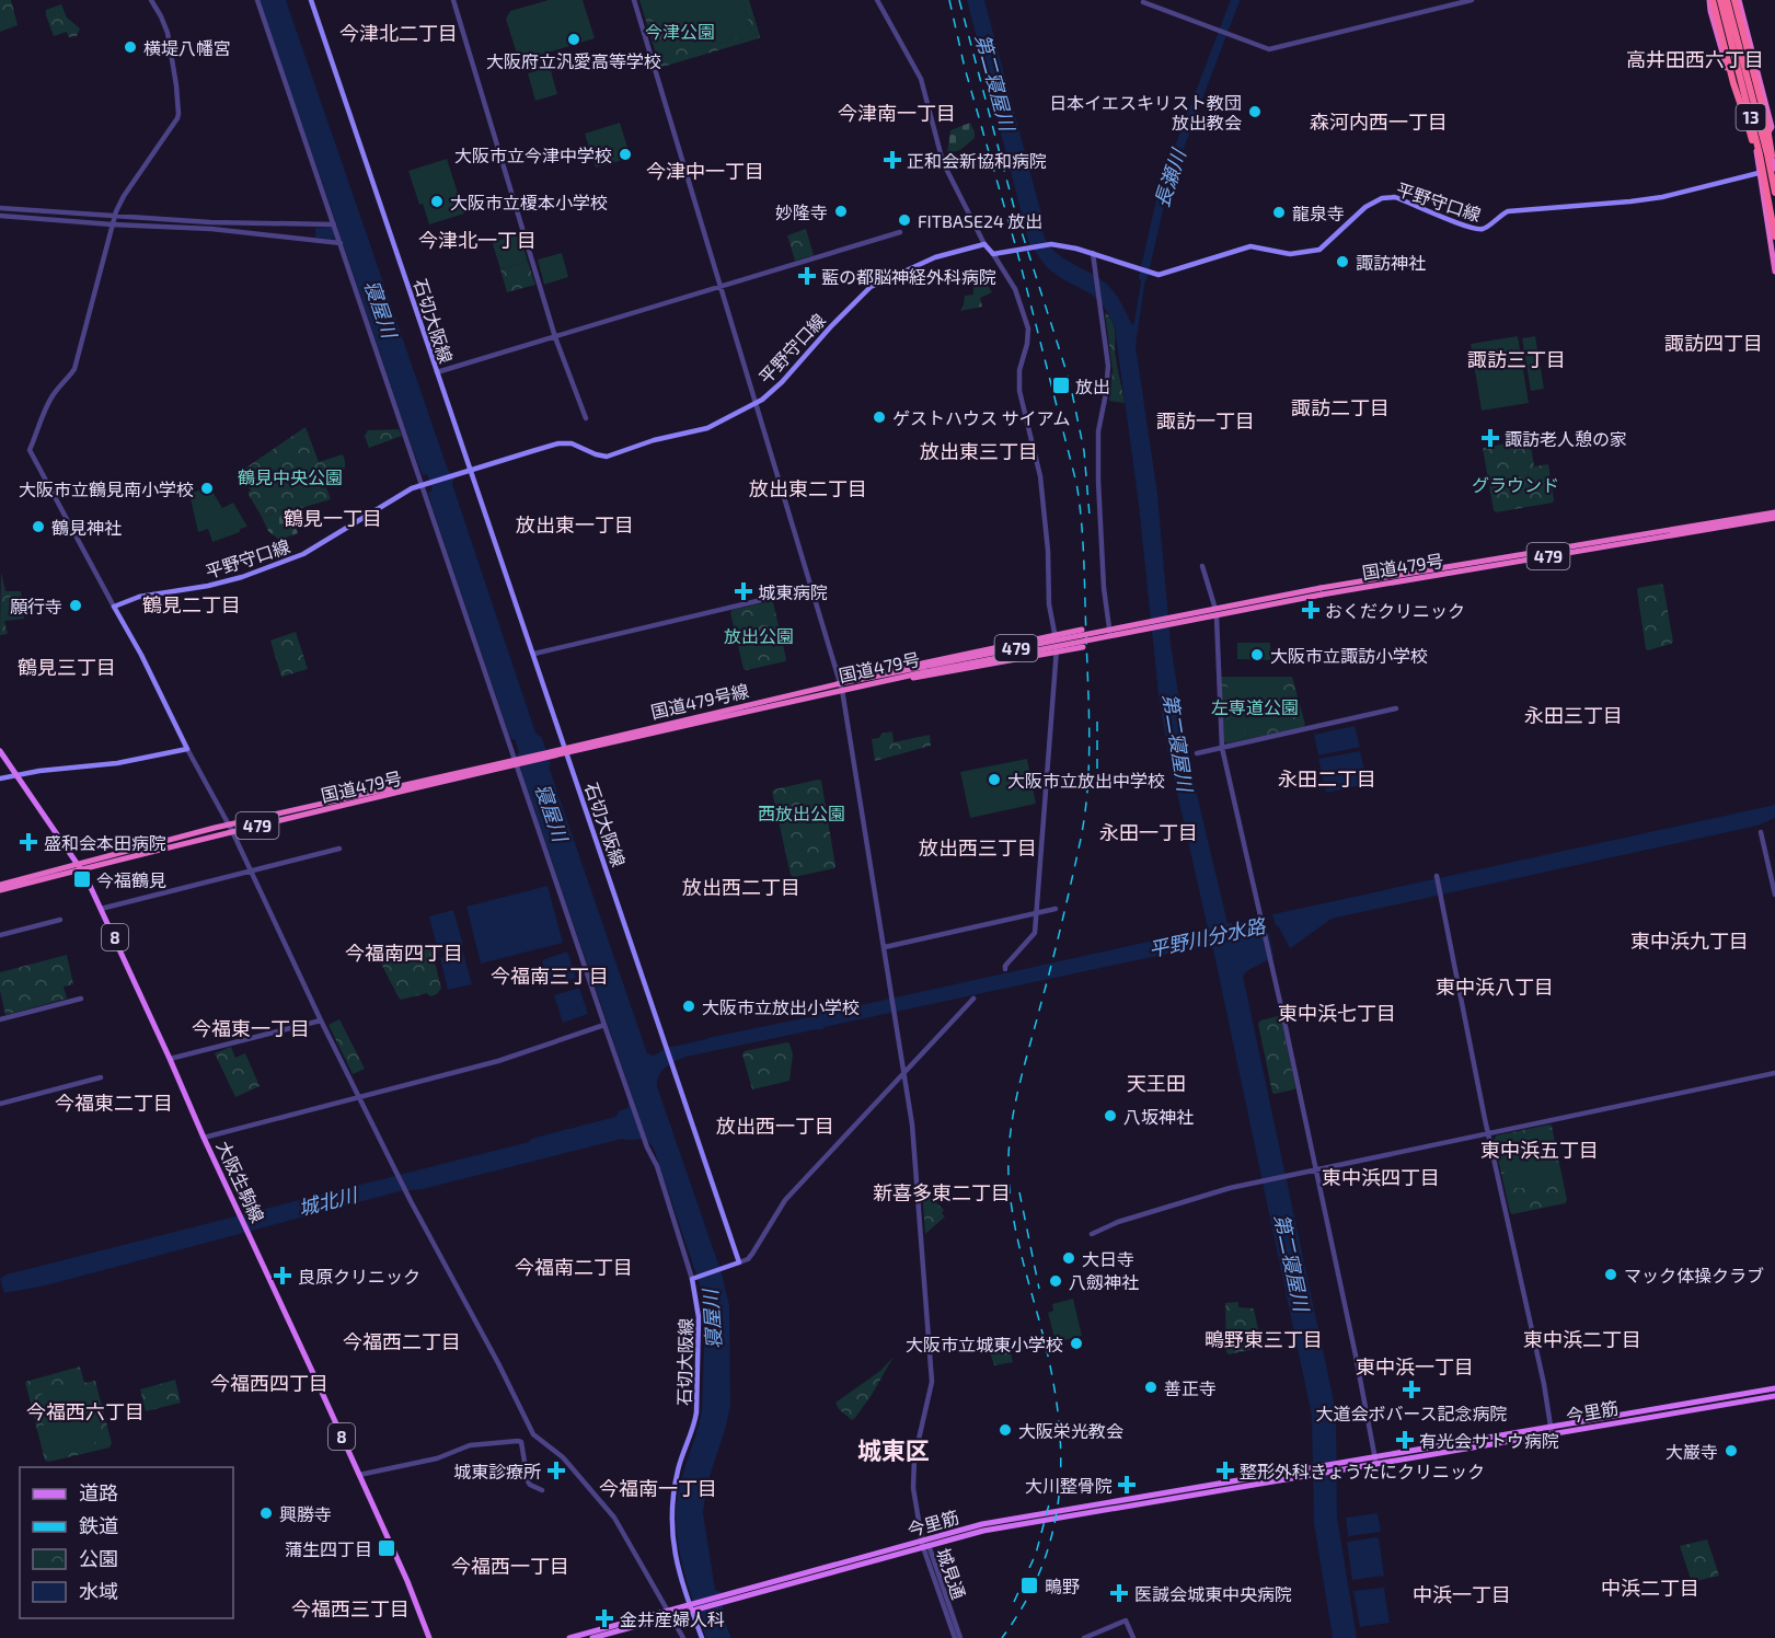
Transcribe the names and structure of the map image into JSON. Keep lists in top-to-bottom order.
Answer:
{
  "streets": {
    "highway": [
      "13",
      "479",
      "国道479号",
      "国道479号線"
    ],
    "main road": [
      "平野守口線",
      "石切大阪線",
      "8",
      "大阪生駒線",
      "今里筋"
    ],
    "street": ["城見通"]
  },
  "crossings": [
    ["平野守口線", "石切大阪線"],
    ["石切大阪線", "国道479号"],
    ["石切大阪線", "国道479号線"],
    ["石切大阪線", "今里筋"],
    ["国道479号", "国道479号線"],
    ["国道479号", "大阪生駒線"],
    ["今里筋", "城見通"]
  ],
  "districts": [
    "今津北二丁目",
    "高井田西六丁目",
    "今津南一丁目",
    "森河内西一丁目",
    "今津中一丁目",
    "今津北一丁目",
    "諏訪四丁目",
    "諏訪三丁目",
    "諏訪二丁目",
    "諏訪一丁目",
    "放出東三丁目",
    "放出東二丁目",
    "鶴見一丁目",
    "放出東一丁目",
    "鶴見二丁目",
    "鶴見三丁目",
    "永田三丁目",
    "永田二丁目",
    "永田一丁目",
    "放出西三丁目",
    "放出西二丁目",
    "東中浜九丁目",
    "今福南四丁目",
    "今福南三丁目",
    "東中浜八丁目",
    "東中浜七丁目",
    "今福東一丁目",
    "天王田",
    "今福東二丁目",
    "放出西一丁目",
    "東中浜五丁目",
    "東中浜四丁目",
    "新喜多東二丁目",
    "今福南二丁目",
    "鴫野東三丁目",
    "東中浜二丁目",
    "今福西二丁目",
    "東中浜一丁目",
    "今福西四丁目",
    "今福西六丁目",
    "城東区",
    "今福南一丁目",
    "今福西一丁目",
    "中浜二丁目",
    "中浜一丁目",
    "今福西三丁目"
  ],
  "water": [
    "第二寝屋川",
    "長瀬川",
    "寝屋川",
    "平野川分水路",
    "城北川"
  ],
  "parks": [
    "今津公園",
    "鶴見中央公園",
    "グラウンド",
    "放出公園",
    "左専道公園",
    "西放出公園"
  ],
  "places": {
    "other": [
      "大阪府立汎愛高等学校",
      "横堤八幡宮",
      "日本イエスキリスト教団 放出教会",
      "大阪市立今津中学校",
      "大阪市立榎本小学校",
      "妙隆寺",
      "龍泉寺",
      "FITBASE24 放出",
      "諏訪神社",
      "ゲストハウス サイアム",
      "大阪市立鶴見南小学校",
      "鶴見神社",
      "願行寺",
      "大阪市立諏訪小学校",
      "大阪市立放出中学校",
      "大阪市立放出小学校",
      "八坂神社",
      "大日寺",
      "マック体操クラブ",
      "八劔神社",
      "大阪市立城東小学校",
      "善正寺",
      "大阪栄光教会",
      "大巌寺",
      "興勝寺"
    ],
    "health": [
      "正和会新協和病院",
      "藍の都脳神経外科病院",
      "諏訪老人憩の家",
      "城東病院",
      "おくだクリニック",
      "盛和会本田病院",
      "良原クリニック",
      "大道会ボバース記念病院",
      "有光会サトウ病院",
      "城東診療所",
      "整形外科きょうたにクリニック",
      "大川整骨院",
      "医誠会城東中央病院",
      "金井産婦人科"
    ],
    "transit": [
      "放出",
      "今福鶴見",
      "蒲生四丁目",
      "鴫野"
    ]
  },
  "legend": [
    "道路",
    "鉄道",
    "公園",
    "水域"
  ]
}
